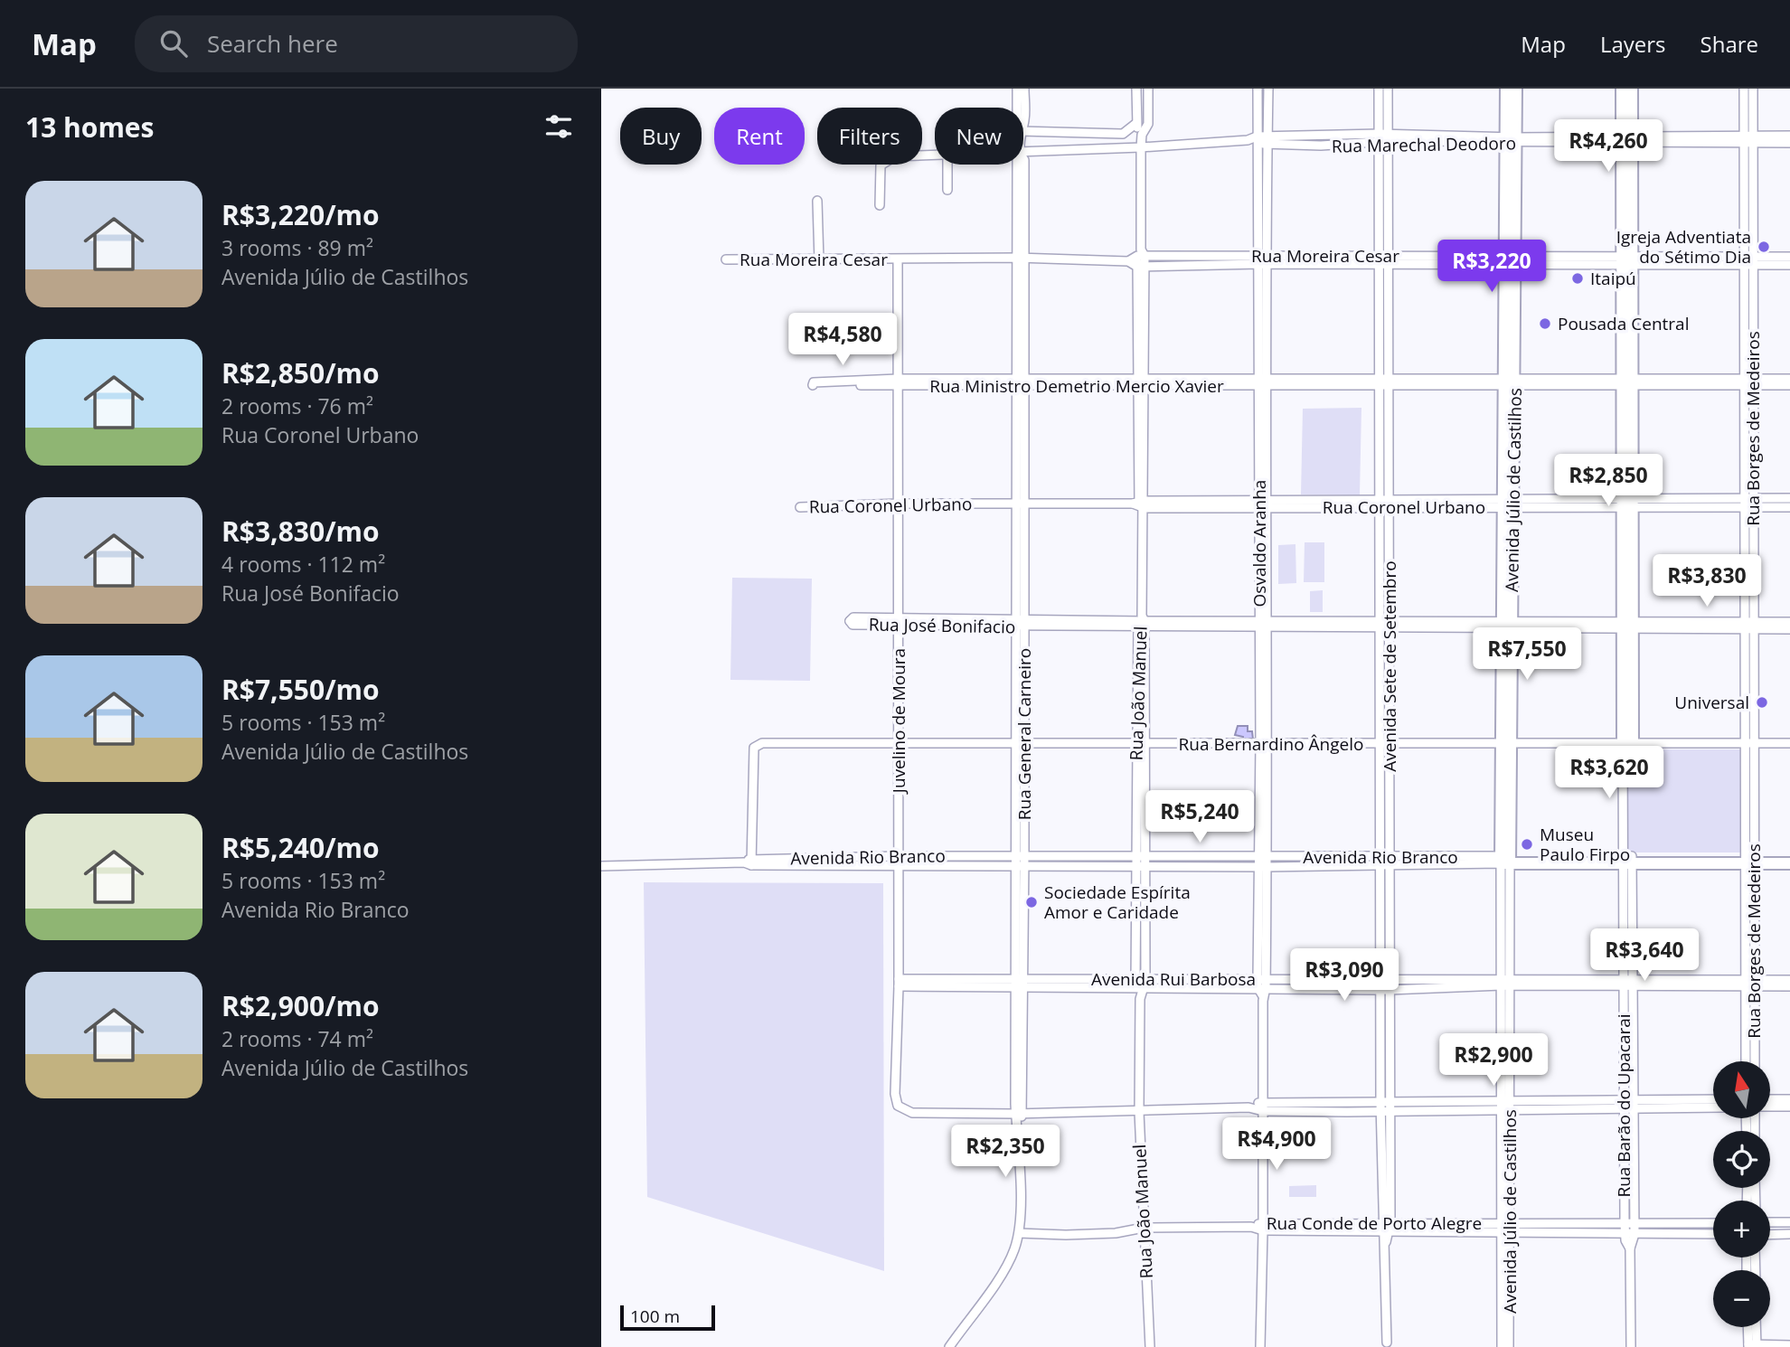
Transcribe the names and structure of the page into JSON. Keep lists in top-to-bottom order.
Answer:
{
  "streets": {
    "street": [
      "Rua Marechal Deodoro",
      "Rua Moreira Cesar",
      "Rua Ministro Demetrio Mercio Xavier",
      "Rua Borges de Medeiros",
      "Avenida Júlio de Castilhos",
      "Rua Coronel Urbano",
      "Osvaldo Aranha",
      "Rua José Bonifacio",
      "Avenida Sete de Setembro",
      "Rua João Manuel",
      "Juvelino de Moura",
      "Rua General Carneiro",
      "Rua Bernardino Ângelo",
      "Avenida Rio Branco",
      "Avenida Rui Barbosa",
      "Rua Barão do Upacarai",
      "Rua Conde de Porto Alegre"
    ]
  },
  "crossings": [
    ["Rua Marechal Deodoro", "Rua Borges de Medeiros"],
    ["Rua Marechal Deodoro", "Avenida Júlio de Castilhos"],
    ["Rua Marechal Deodoro", "Osvaldo Aranha"],
    ["Rua Marechal Deodoro", "Avenida Sete de Setembro"],
    ["Rua Marechal Deodoro", "Rua João Manuel"],
    ["Rua Marechal Deodoro", "Rua Barão do Upacarai"],
    ["Rua Moreira Cesar", "Rua Borges de Medeiros"],
    ["Rua Moreira Cesar", "Avenida Júlio de Castilhos"],
    ["Rua Moreira Cesar", "Osvaldo Aranha"],
    ["Rua Moreira Cesar", "Avenida Sete de Setembro"],
    ["Rua Moreira Cesar", "Rua João Manuel"],
    ["Rua Moreira Cesar", "Juvelino de Moura"],
    ["Rua Moreira Cesar", "Rua General Carneiro"],
    ["Rua Moreira Cesar", "Rua Barão do Upacarai"],
    ["Rua Ministro Demetrio Mercio Xavier", "Rua Borges de Medeiros"],
    ["Rua Ministro Demetrio Mercio Xavier", "Avenida Júlio de Castilhos"],
    ["Rua Ministro Demetrio Mercio Xavier", "Osvaldo Aranha"],
    ["Rua Ministro Demetrio Mercio Xavier", "Avenida Sete de Setembro"],
    ["Rua Ministro Demetrio Mercio Xavier", "Rua João Manuel"],
    ["Rua Ministro Demetrio Mercio Xavier", "Juvelino de Moura"],
    ["Rua Ministro Demetrio Mercio Xavier", "Rua General Carneiro"],
    ["Rua Ministro Demetrio Mercio Xavier", "Rua Barão do Upacarai"],
    ["Rua Borges de Medeiros", "Rua Coronel Urbano"],
    ["Rua Borges de Medeiros", "Rua José Bonifacio"],
    ["Rua Borges de Medeiros", "Rua Bernardino Ângelo"],
    ["Rua Borges de Medeiros", "Avenida Rio Branco"],
    ["Rua Borges de Medeiros", "Avenida Rui Barbosa"],
    ["Avenida Júlio de Castilhos", "Rua Coronel Urbano"],
    ["Avenida Júlio de Castilhos", "Rua José Bonifacio"],
    ["Avenida Júlio de Castilhos", "Rua Bernardino Ângelo"],
    ["Avenida Júlio de Castilhos", "Avenida Rio Branco"],
    ["Avenida Júlio de Castilhos", "Avenida Rui Barbosa"],
    ["Avenida Júlio de Castilhos", "Rua Conde de Porto Alegre"],
    ["Rua Coronel Urbano", "Osvaldo Aranha"],
    ["Rua Coronel Urbano", "Avenida Sete de Setembro"],
    ["Rua Coronel Urbano", "Rua João Manuel"],
    ["Rua Coronel Urbano", "Juvelino de Moura"],
    ["Rua Coronel Urbano", "Rua General Carneiro"],
    ["Rua Coronel Urbano", "Rua Barão do Upacarai"],
    ["Osvaldo Aranha", "Rua José Bonifacio"],
    ["Osvaldo Aranha", "Rua Bernardino Ângelo"],
    ["Osvaldo Aranha", "Avenida Rio Branco"],
    ["Osvaldo Aranha", "Avenida Rui Barbosa"],
    ["Osvaldo Aranha", "Rua Conde de Porto Alegre"],
    ["Rua José Bonifacio", "Avenida Sete de Setembro"],
    ["Rua José Bonifacio", "Rua João Manuel"],
    ["Rua José Bonifacio", "Juvelino de Moura"],
    ["Rua José Bonifacio", "Rua General Carneiro"],
    ["Rua José Bonifacio", "Rua Barão do Upacarai"],
    ["Avenida Sete de Setembro", "Rua Bernardino Ângelo"],
    ["Avenida Sete de Setembro", "Avenida Rio Branco"],
    ["Avenida Sete de Setembro", "Avenida Rui Barbosa"],
    ["Avenida Sete de Setembro", "Rua Conde de Porto Alegre"],
    ["Rua João Manuel", "Rua Bernardino Ângelo"],
    ["Rua João Manuel", "Avenida Rio Branco"],
    ["Rua João Manuel", "Avenida Rui Barbosa"],
    ["Rua João Manuel", "Rua Conde de Porto Alegre"],
    ["Juvelino de Moura", "Rua General Carneiro"],
    ["Juvelino de Moura", "Rua Bernardino Ângelo"],
    ["Juvelino de Moura", "Avenida Rio Branco"],
    ["Juvelino de Moura", "Avenida Rui Barbosa"],
    ["Rua General Carneiro", "Rua Bernardino Ângelo"],
    ["Rua General Carneiro", "Avenida Rio Branco"],
    ["Rua General Carneiro", "Avenida Rui Barbosa"],
    ["Rua General Carneiro", "Rua Conde de Porto Alegre"],
    ["Rua Bernardino Ângelo", "Avenida Rio Branco"],
    ["Rua Bernardino Ângelo", "Rua Barão do Upacarai"],
    ["Avenida Rio Branco", "Rua Barão do Upacarai"],
    ["Avenida Rui Barbosa", "Rua Barão do Upacarai"],
    ["Rua Barão do Upacarai", "Rua Conde de Porto Alegre"]
  ],
  "places": [
    "Igreja Adventiata do Sétimo Dia",
    "Itaipú",
    "Pousada Central",
    "Universal",
    "Museu Paulo Firpo",
    "Sociedade Espírita Amor e Caridade"
  ],
  "scale_bar": "100 m",
  "north": "top",
  "page": {
    "header": "Map",
    "search": "Search here",
    "nav": ["Map", "Layers", "Share"],
    "heading": "13 homes",
    "chip": [
      "Buy",
      "Rent",
      "Filters",
      "New"
    ],
    "price": [
      "R$4,260",
      "R$3,220",
      "R$4,580",
      "R$2,850",
      "R$3,830",
      "R$7,550",
      "R$3,620",
      "R$5,240",
      "R$3,640",
      "R$3,090",
      "R$2,900",
      "R$4,900",
      "R$2,350"
    ],
    "list": [
      {
        "name": "R$3,220/mo",
        "note": "3 rooms · 89 m² · Avenida Júlio de Castilhos"
      },
      {
        "name": "R$2,850/mo",
        "note": "2 rooms · 76 m² · Rua Coronel Urbano"
      },
      {
        "name": "R$3,830/mo",
        "note": "4 rooms · 112 m² · Rua José Bonifacio"
      },
      {
        "name": "R$7,550/mo",
        "note": "5 rooms · 153 m² · Avenida Júlio de Castilhos"
      },
      {
        "name": "R$5,240/mo",
        "note": "5 rooms · 153 m² · Avenida Rio Branco"
      },
      {
        "name": "R$2,900/mo",
        "note": "2 rooms · 74 m² · Avenida Júlio de Castilhos"
      }
    ],
    "map_buttons": ["+", "−"],
    "scale": "100 m"
  }
}
